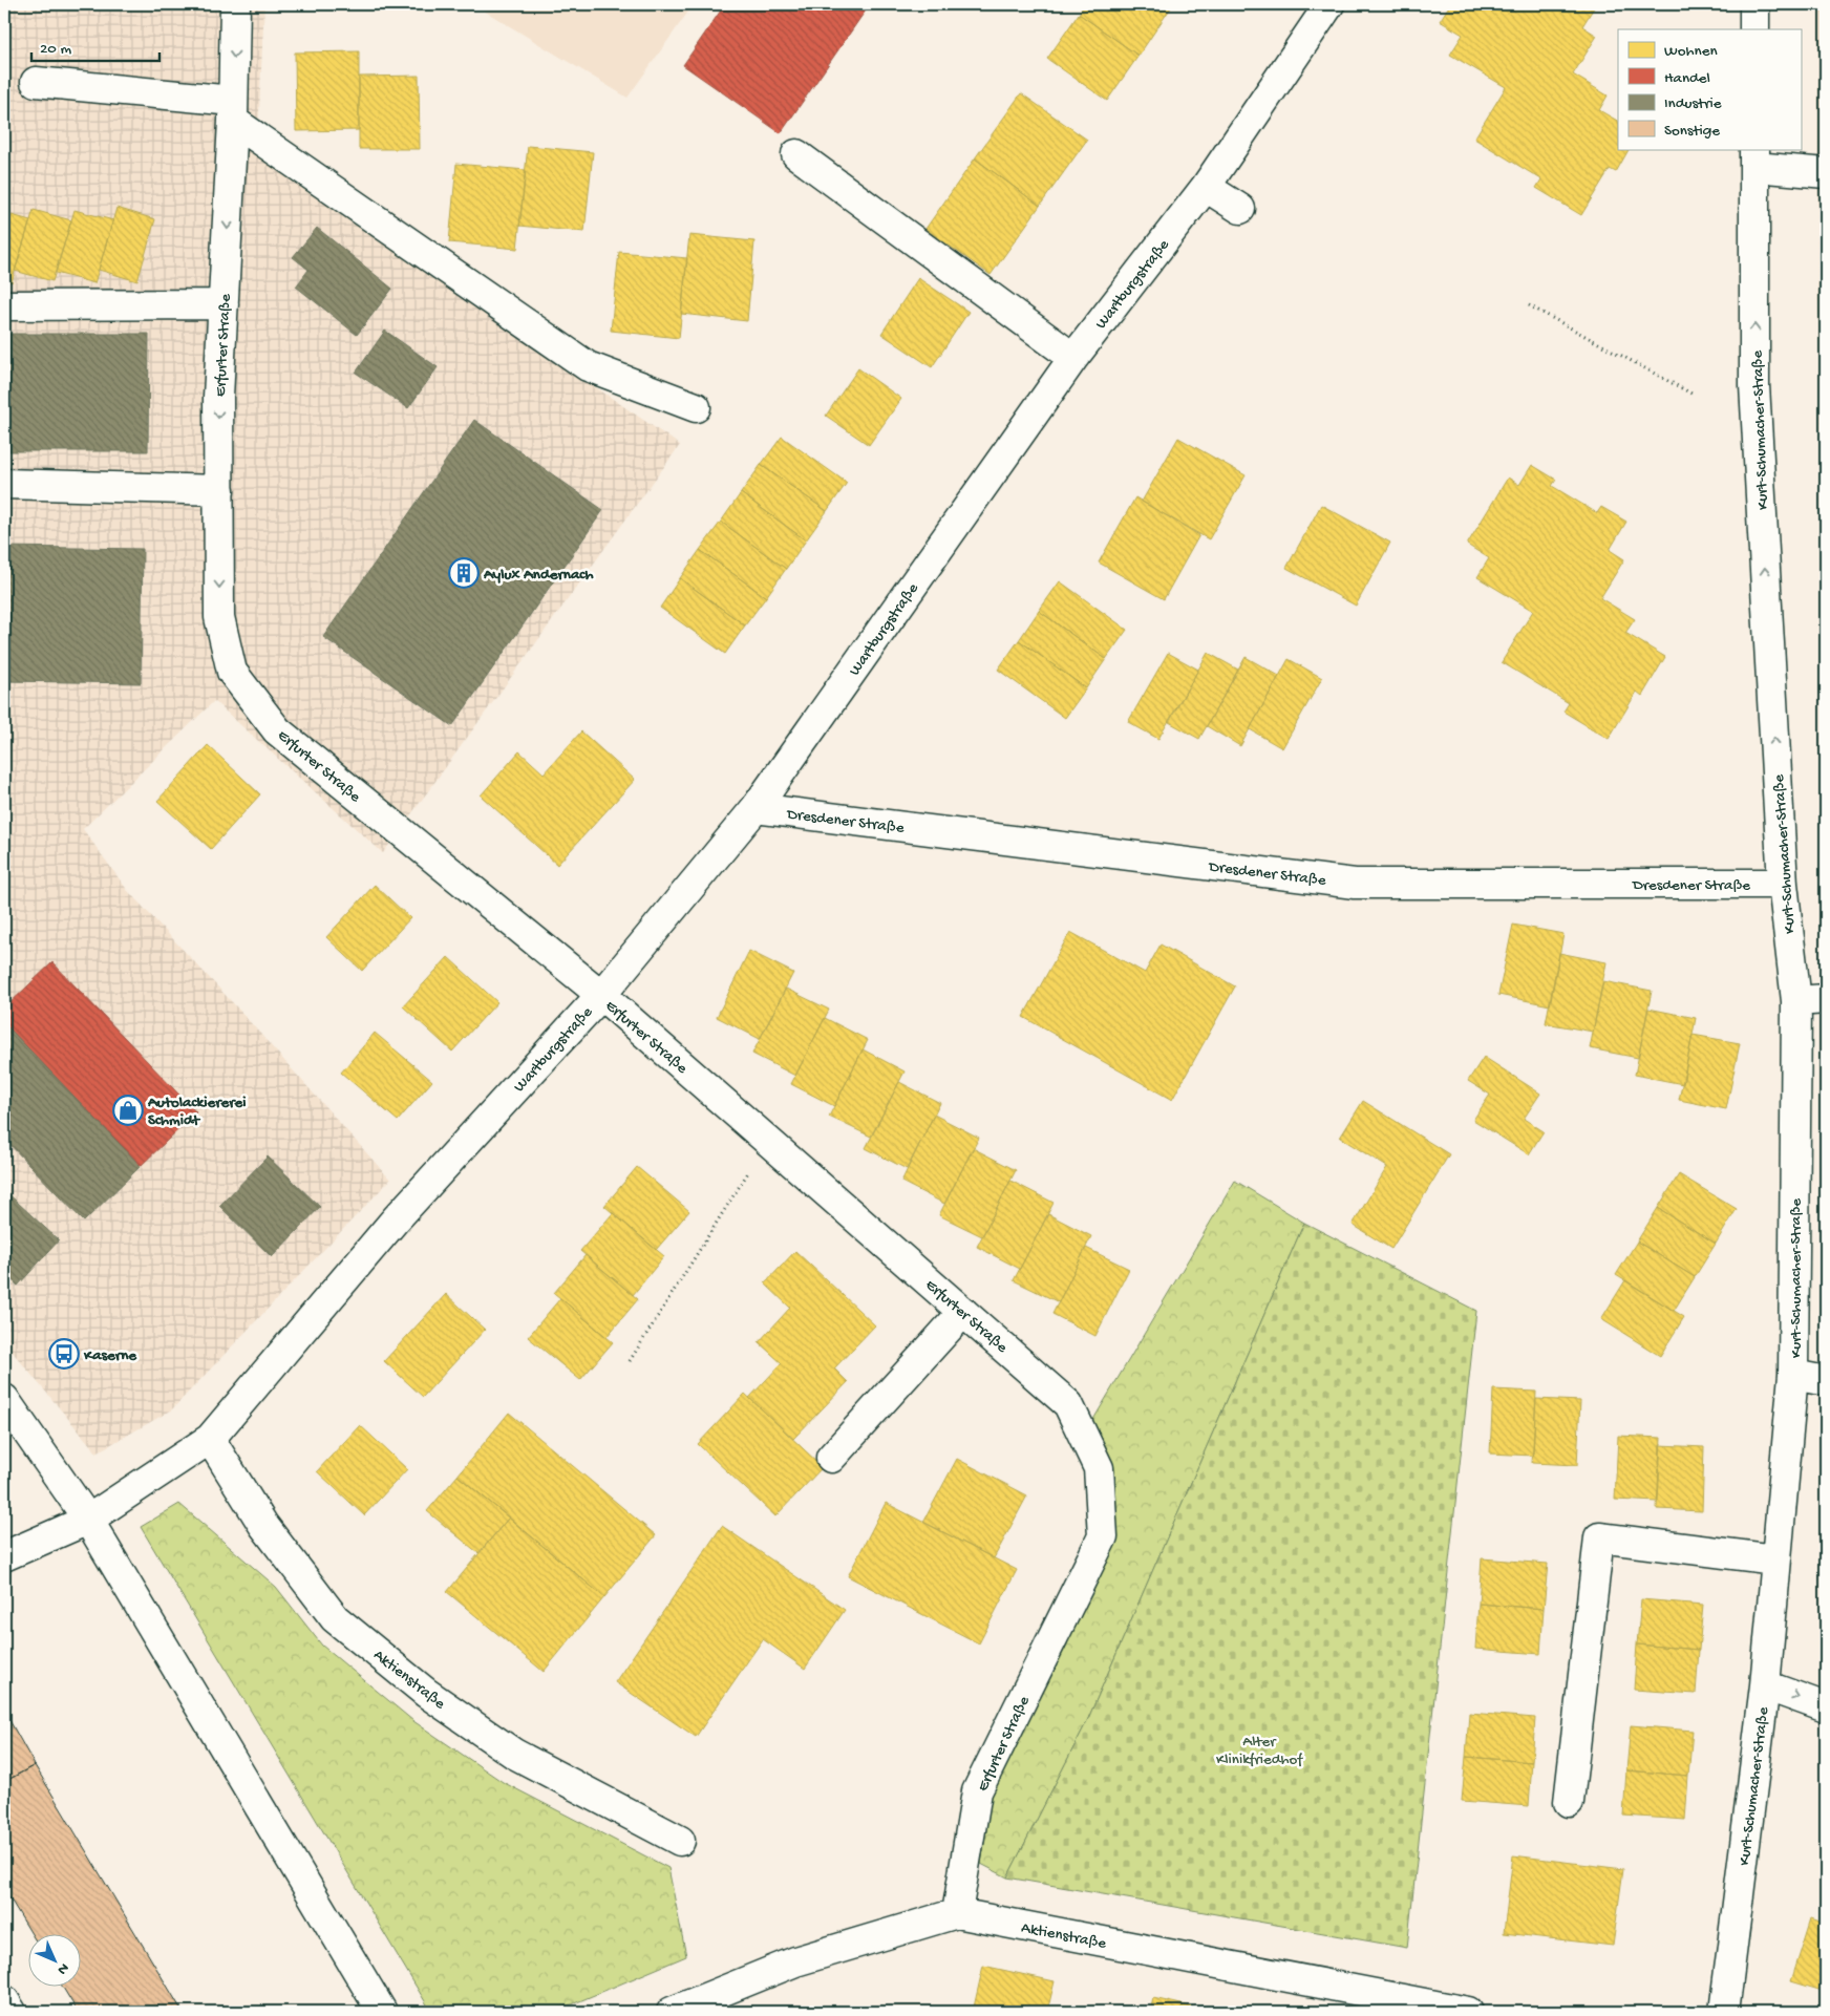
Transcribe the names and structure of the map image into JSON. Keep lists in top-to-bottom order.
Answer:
{
  "streets": {
    "street": [
      "Wartburgstraße",
      "Erfurter Straße",
      "Kurt-Schumacher-Straße",
      "Dresdener Straße",
      "Aktienstraße"
    ]
  },
  "crossings": [
    ["Wartburgstraße", "Erfurter Straße"],
    ["Wartburgstraße", "Dresdener Straße"],
    ["Wartburgstraße", "Aktienstraße"],
    ["Erfurter Straße", "Aktienstraße"],
    ["Kurt-Schumacher-Straße", "Dresdener Straße"]
  ],
  "one_way": ["Erfurter Straße", "Kurt-Schumacher-Straße"],
  "parks": ["Alter Klinikfriedhof"],
  "places": {
    "building": ["Aylux Andernach"],
    "shop": ["Autolackiererei Schmidt"],
    "bus stop": ["Kaserne"]
  },
  "legend": [
    "Wohnen",
    "Handel",
    "Industrie",
    "Sonstige"
  ],
  "scale_bar": "20 m",
  "north": "bottom right"
}
